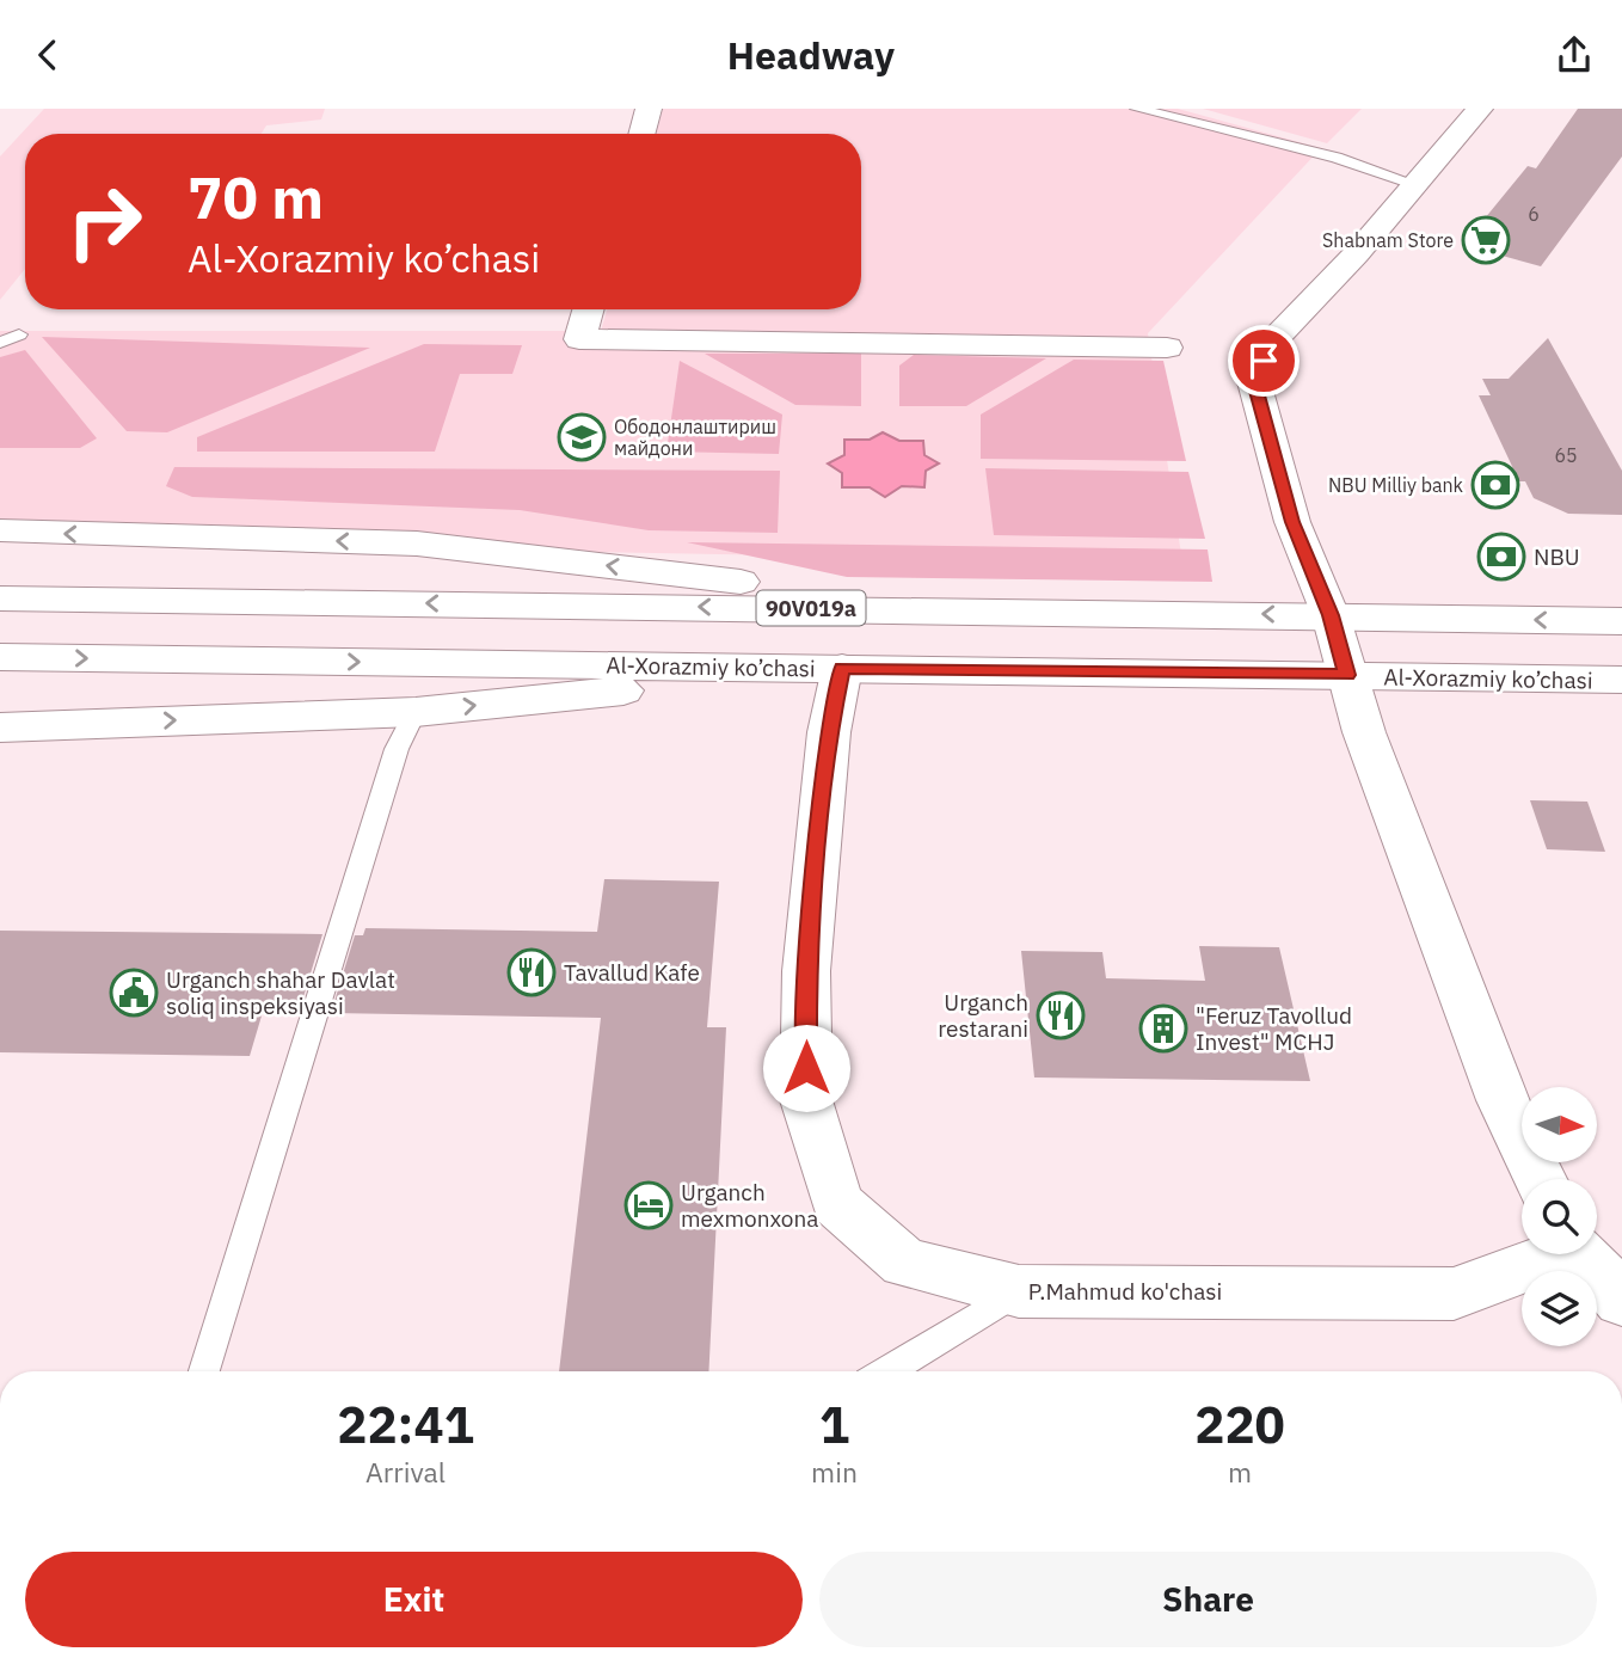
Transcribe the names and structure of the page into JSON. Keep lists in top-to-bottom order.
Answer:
{
  "streets": {
    "main road": ["90V019a", "Al-Xorazmiy ko’chasi", "P.Mahmud ko'chasi"]
  },
  "crossings": [
    ["Al-Xorazmiy ko’chasi", "P.Mahmud ko'chasi"]
  ],
  "places": {
    "supermarket": ["Shabnam Store"],
    "school or university": ["Ободонлаштириш майдони"],
    "bank": ["NBU Milliy bank", "NBU"],
    "restaurant": ["Tavallud Kafe", "Urganch restarani"],
    "public building": ["Urganch shahar Davlat soliq inspeksiyasi"],
    "building": ["\"Feruz Tavollud Invest\" MCHJ"],
    "hotel": ["Urganch mexmonxona"]
  },
  "house_numbers": ["6", "65"],
  "north": "right",
  "page": {
    "header": "Headway",
    "turn": ["70 m", "Al-Xorazmiy ko’chasi"],
    "eta": [
      "22:41",
      "Arrival",
      "1",
      "min",
      "220",
      "m"
    ],
    "buttons": ["Exit", "Share"]
  }
}
